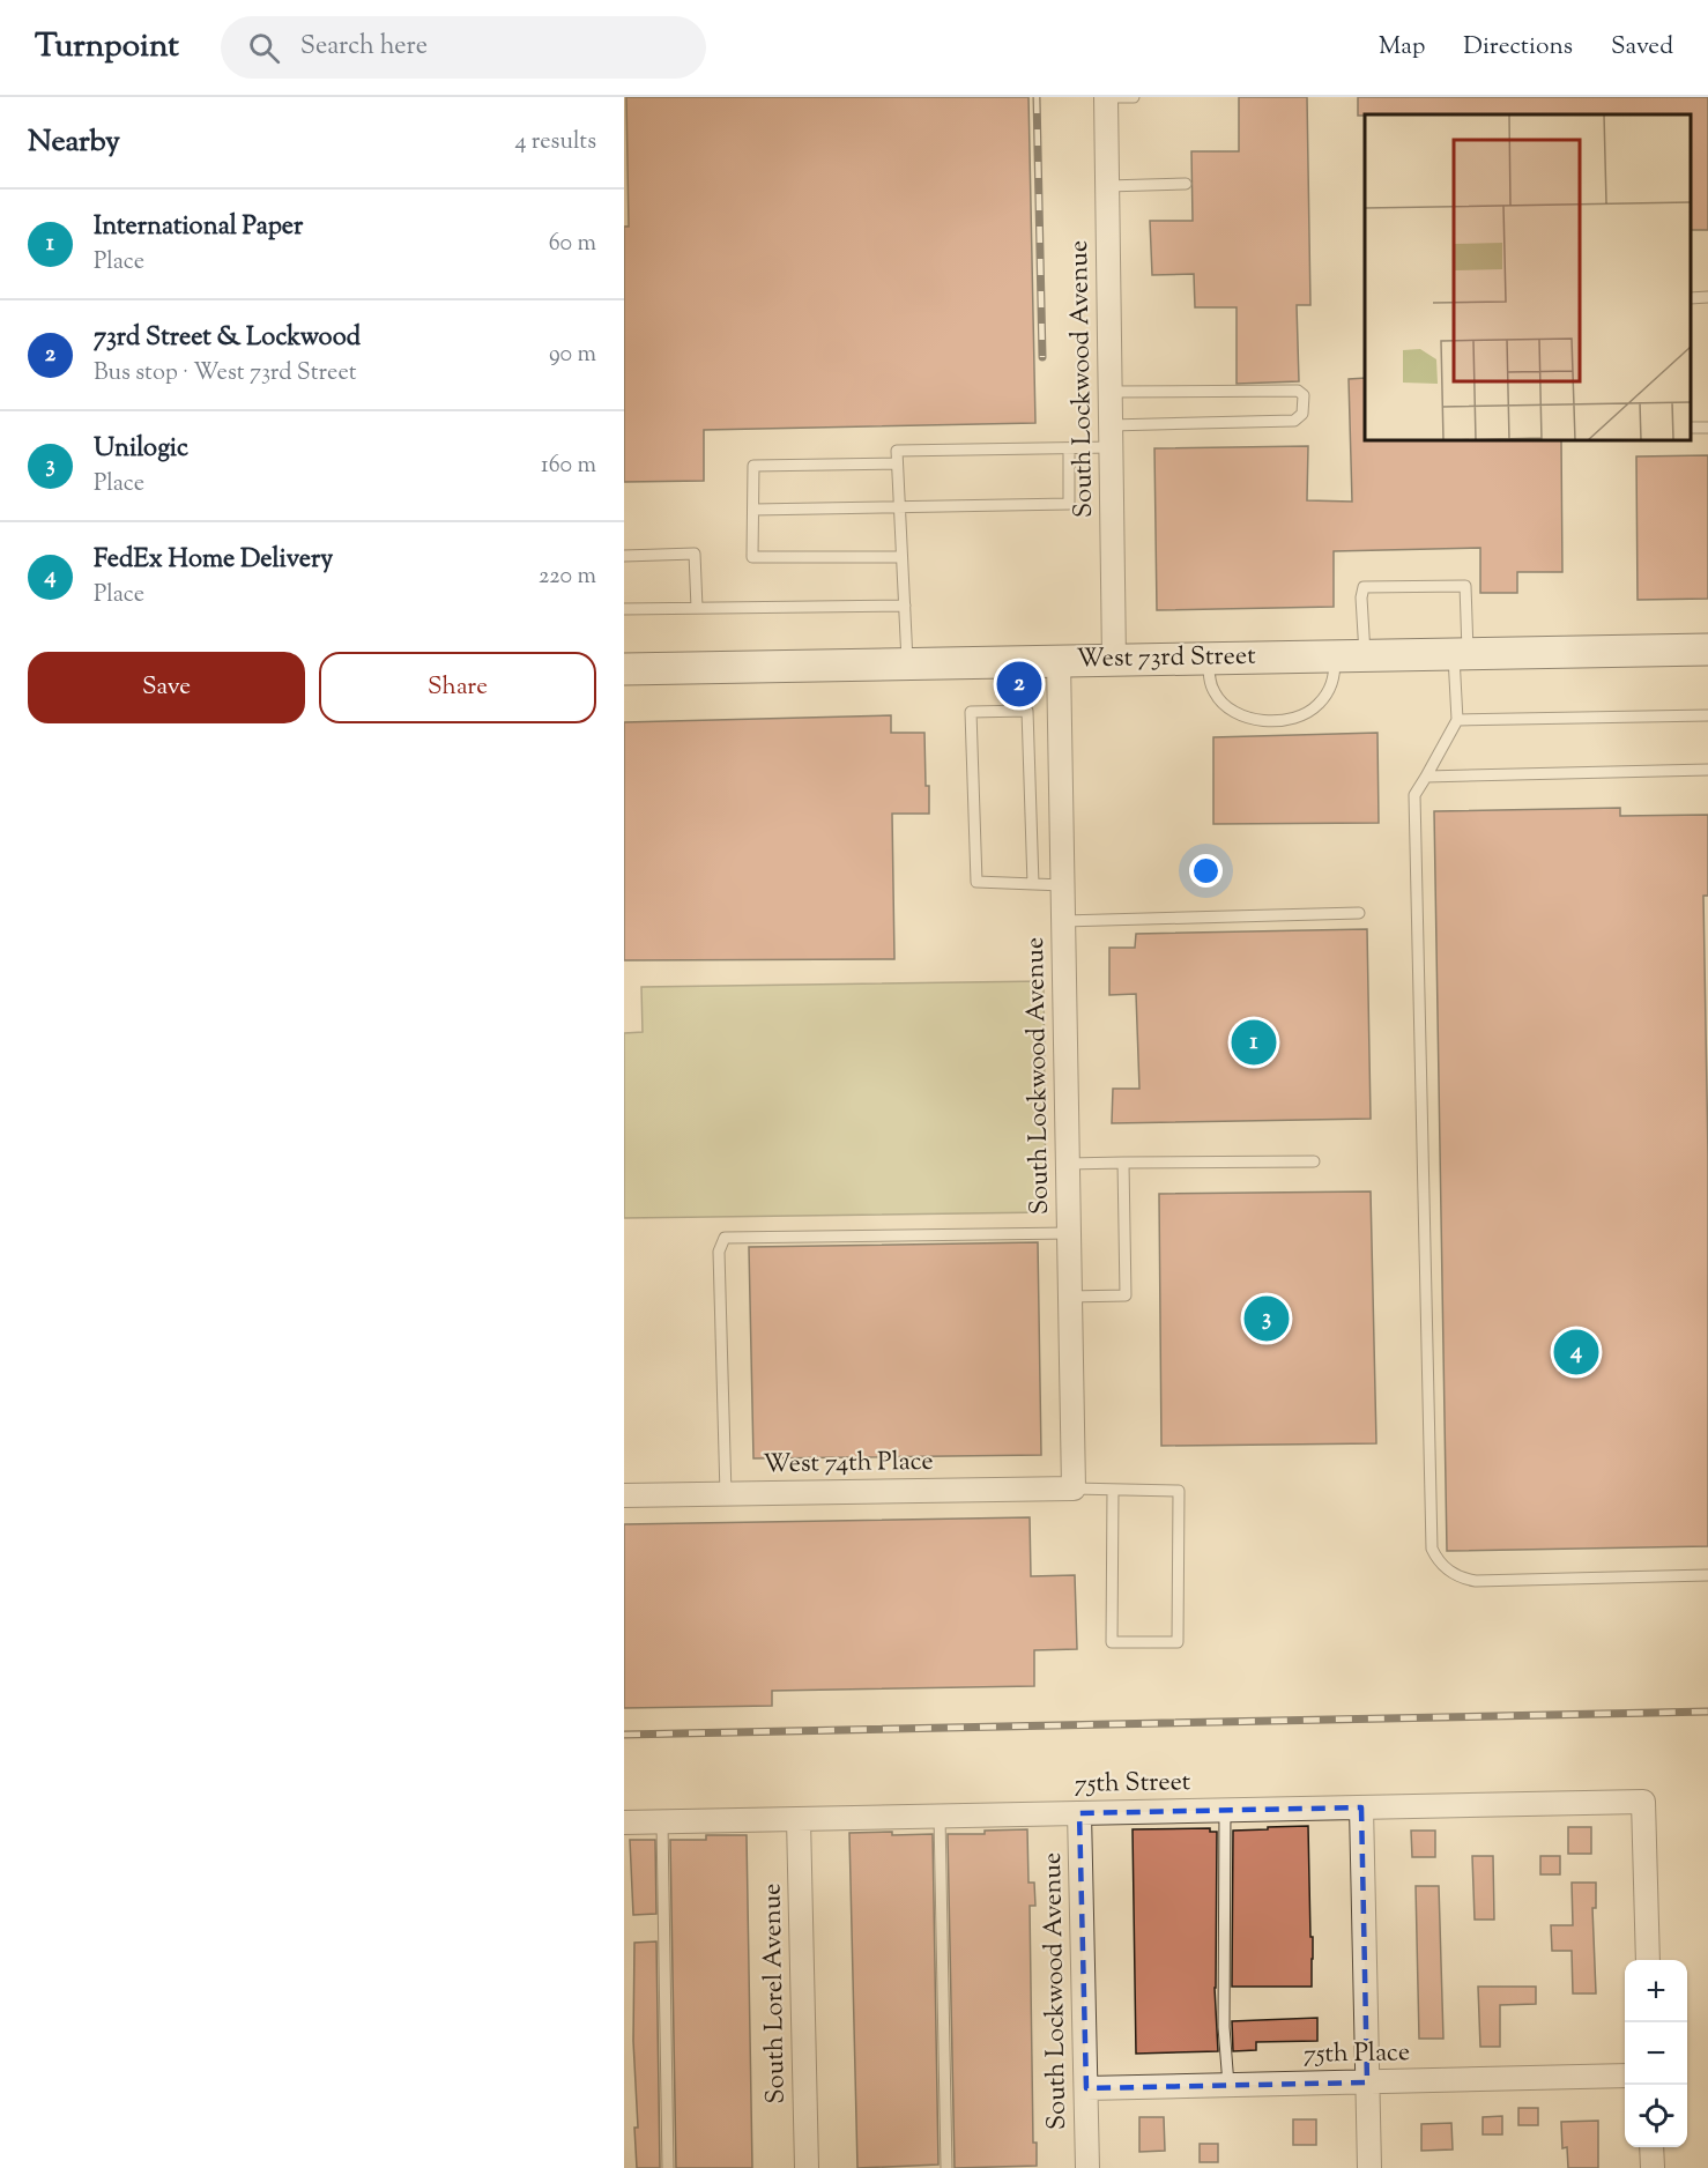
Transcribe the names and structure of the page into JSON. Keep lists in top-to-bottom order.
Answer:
{
  "streets": {
    "street": [
      "South Lockwood Avenue",
      "West 73rd Street",
      "West 74th Place",
      "75th Street",
      "South Lorel Avenue",
      "75th Place"
    ]
  },
  "crossings": [
    ["South Lockwood Avenue", "West 73rd Street"],
    ["South Lockwood Avenue", "West 74th Place"],
    ["South Lockwood Avenue", "75th Street"],
    ["South Lockwood Avenue", "75th Place"],
    ["75th Street", "South Lorel Avenue"]
  ],
  "page": {
    "header": "Turnpoint",
    "search": "Search here",
    "nav": ["Map", "Directions", "Saved"],
    "heading": ["Nearby", "4 results"],
    "list": [
      {
        "mark": "1",
        "name": "International Paper",
        "note": "Place",
        "value": "60 m"
      },
      {
        "mark": "2",
        "name": "73rd Street & Lockwood",
        "note": "Bus stop · West 73rd Street",
        "value": "90 m"
      },
      {
        "mark": "3",
        "name": "Unilogic",
        "note": "Place",
        "value": "160 m"
      },
      {
        "mark": "4",
        "name": "FedEx Home Delivery",
        "note": "Place",
        "value": "220 m"
      }
    ],
    "buttons": ["Save", "Share"],
    "pins": [
      "2",
      "1",
      "3",
      "4"
    ],
    "map_buttons": ["+", "−"]
  }
}
